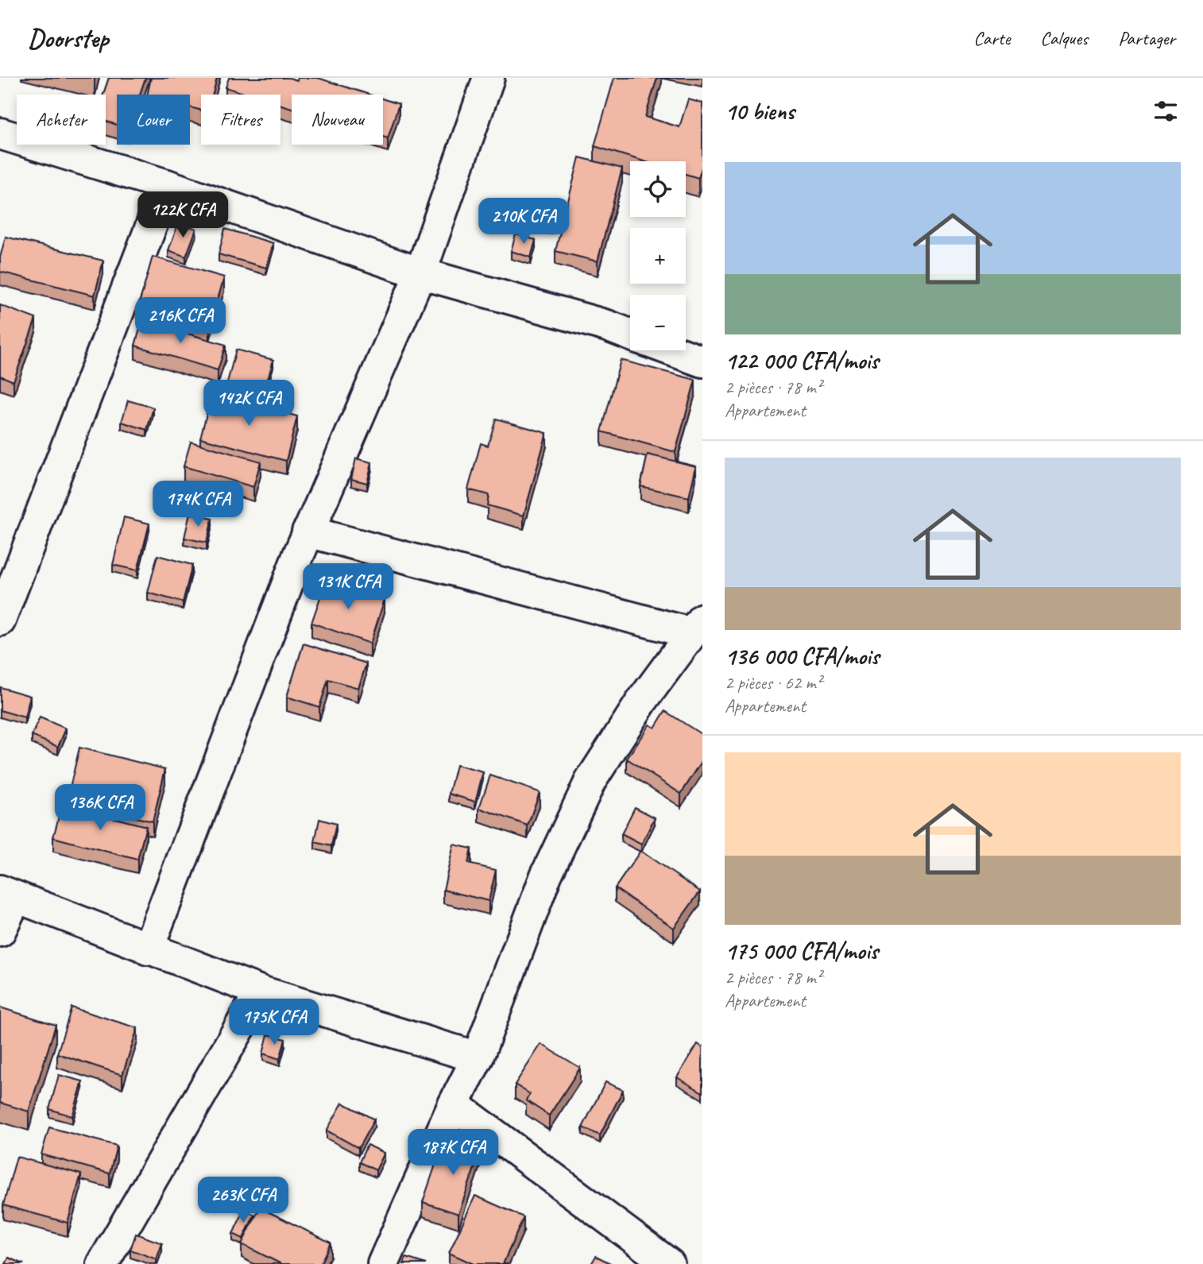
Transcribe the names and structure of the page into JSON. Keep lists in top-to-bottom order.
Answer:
{
  "page": {
    "header": "Doorstep",
    "nav": ["Carte", "Calques", "Partager"],
    "heading": "10 biens",
    "chip": [
      "Acheter",
      "Louer",
      "Filtres",
      "Nouveau"
    ],
    "list": [
      {
        "name": "122 000 CFA/mois",
        "note": "2 pièces · 78 m² · Appartement"
      },
      {
        "name": "136 000 CFA/mois",
        "note": "2 pièces · 62 m² · Appartement"
      },
      {
        "name": "175 000 CFA/mois",
        "note": "2 pièces · 78 m² · Appartement"
      }
    ],
    "map_buttons": ["+", "−"],
    "price": [
      "122K CFA",
      "210K CFA",
      "216K CFA",
      "142K CFA",
      "174K CFA",
      "131K CFA",
      "136K CFA",
      "175K CFA",
      "187K CFA",
      "263K CFA"
    ]
  }
}
